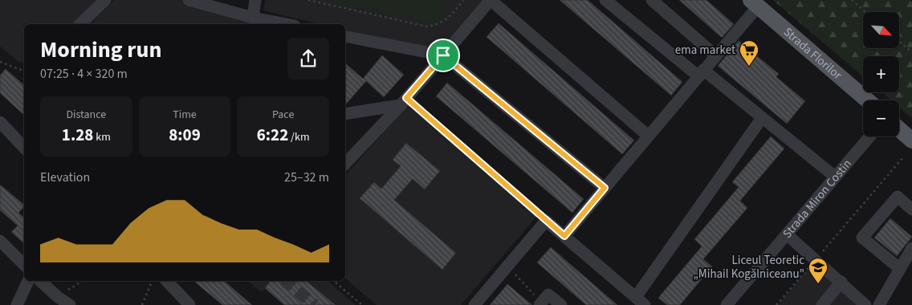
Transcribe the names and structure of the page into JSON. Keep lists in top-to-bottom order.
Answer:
{
  "streets": {
    "main road": ["Strada Florilor"],
    "street": ["Strada Miron Costin"]
  },
  "places": {
    "supermarket": ["ema market"],
    "school or university": ["Liceul Teoretic „Mihail Kogălniceanu”"]
  },
  "north": "bottom right",
  "page": {
    "map_buttons": ["+", "−"],
    "heading": ["Morning run", "07:25 · 4 × 320 m"],
    "stats": [
      ["Distance", "1.28 km"],
      ["Time", "8:09"],
      ["Pace", "6:22 /km"]
    ],
    "chart": ["Elevation", "25–32 m"]
  }
}
